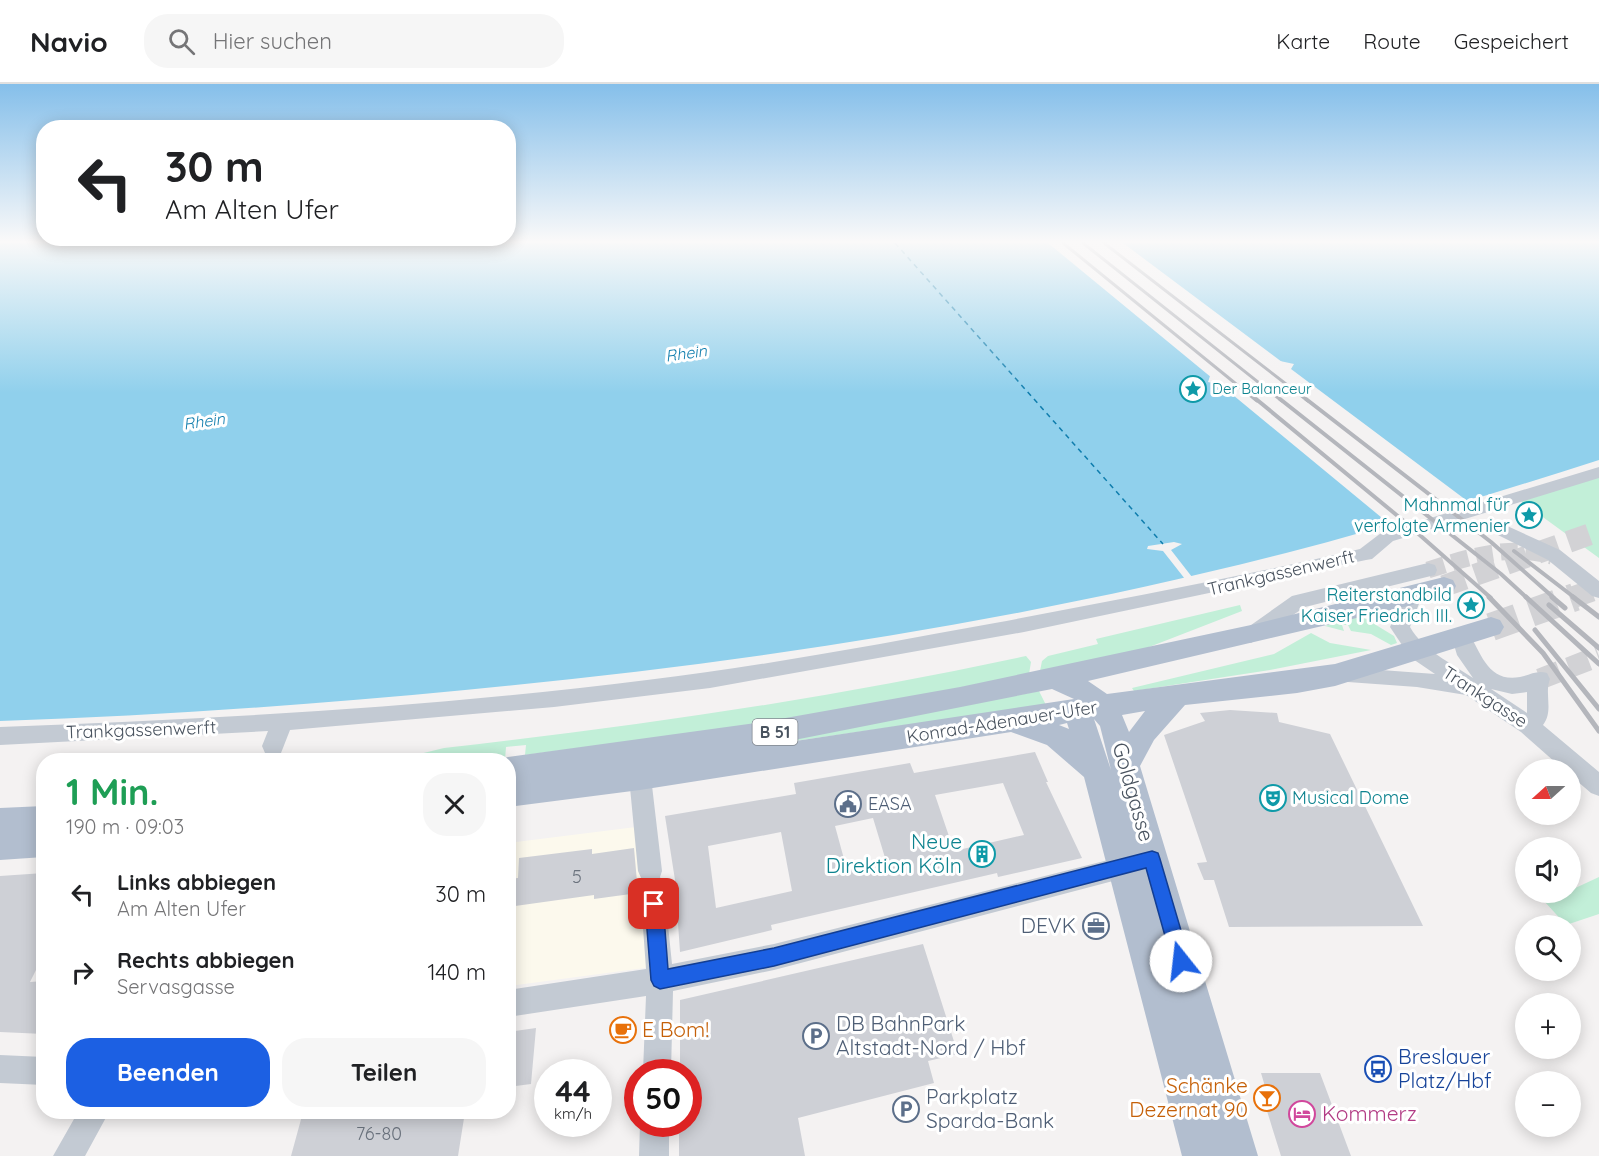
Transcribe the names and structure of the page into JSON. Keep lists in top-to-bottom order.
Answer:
{
  "streets": {
    "main road": ["Konrad-Adenauer-Ufer", "B 51", "Goldgasse"],
    "street": ["Trankgassenwerft", "Trankgasse"]
  },
  "crossings": [
    ["Trankgasse", "Konrad-Adenauer-Ufer"],
    ["Trankgasse", "B 51"],
    ["Konrad-Adenauer-Ufer", "B 51"],
    ["Konrad-Adenauer-Ufer", "Goldgasse"]
  ],
  "water": ["Rhein"],
  "places": {
    "place": ["Der Balanceur", "Mahnmal für verfolgte Armenier", "Reiterstandbild Kaiser Friedrich III."],
    "theatre": ["Musical Dome"],
    "public building": ["EASA"],
    "building": ["Neue Direktion Köln"],
    "office": ["DEVK"],
    "cafe": ["E Bom!"],
    "parking": ["DB BahnPark Altstadt-Nord / Hbf", "Parkplatz Sparda-Bank"],
    "bus stop": ["Breslauer Platz/Hbf"],
    "bar": ["Schänke Dezernat 90"],
    "hotel": ["Kommerz"]
  },
  "house_numbers": ["5", "76-80"],
  "north": "left",
  "page": {
    "header": "Navio",
    "search": "Hier suchen",
    "nav": ["Karte", "Route", "Gespeichert"],
    "turn": ["30 m", "Am Alten Ufer"],
    "heading": ["1 Min.", "190 m · 09:03"],
    "map_buttons": ["+", "−"],
    "list": [
      {
        "name": "Links abbiegen",
        "note": "Am Alten Ufer",
        "value": "30 m"
      },
      {
        "name": "Rechts abbiegen",
        "note": "Servasgasse",
        "value": "140 m"
      }
    ],
    "buttons": ["Beenden", "Teilen"],
    "speed": "44 km/h",
    "limit": "50"
  }
}
